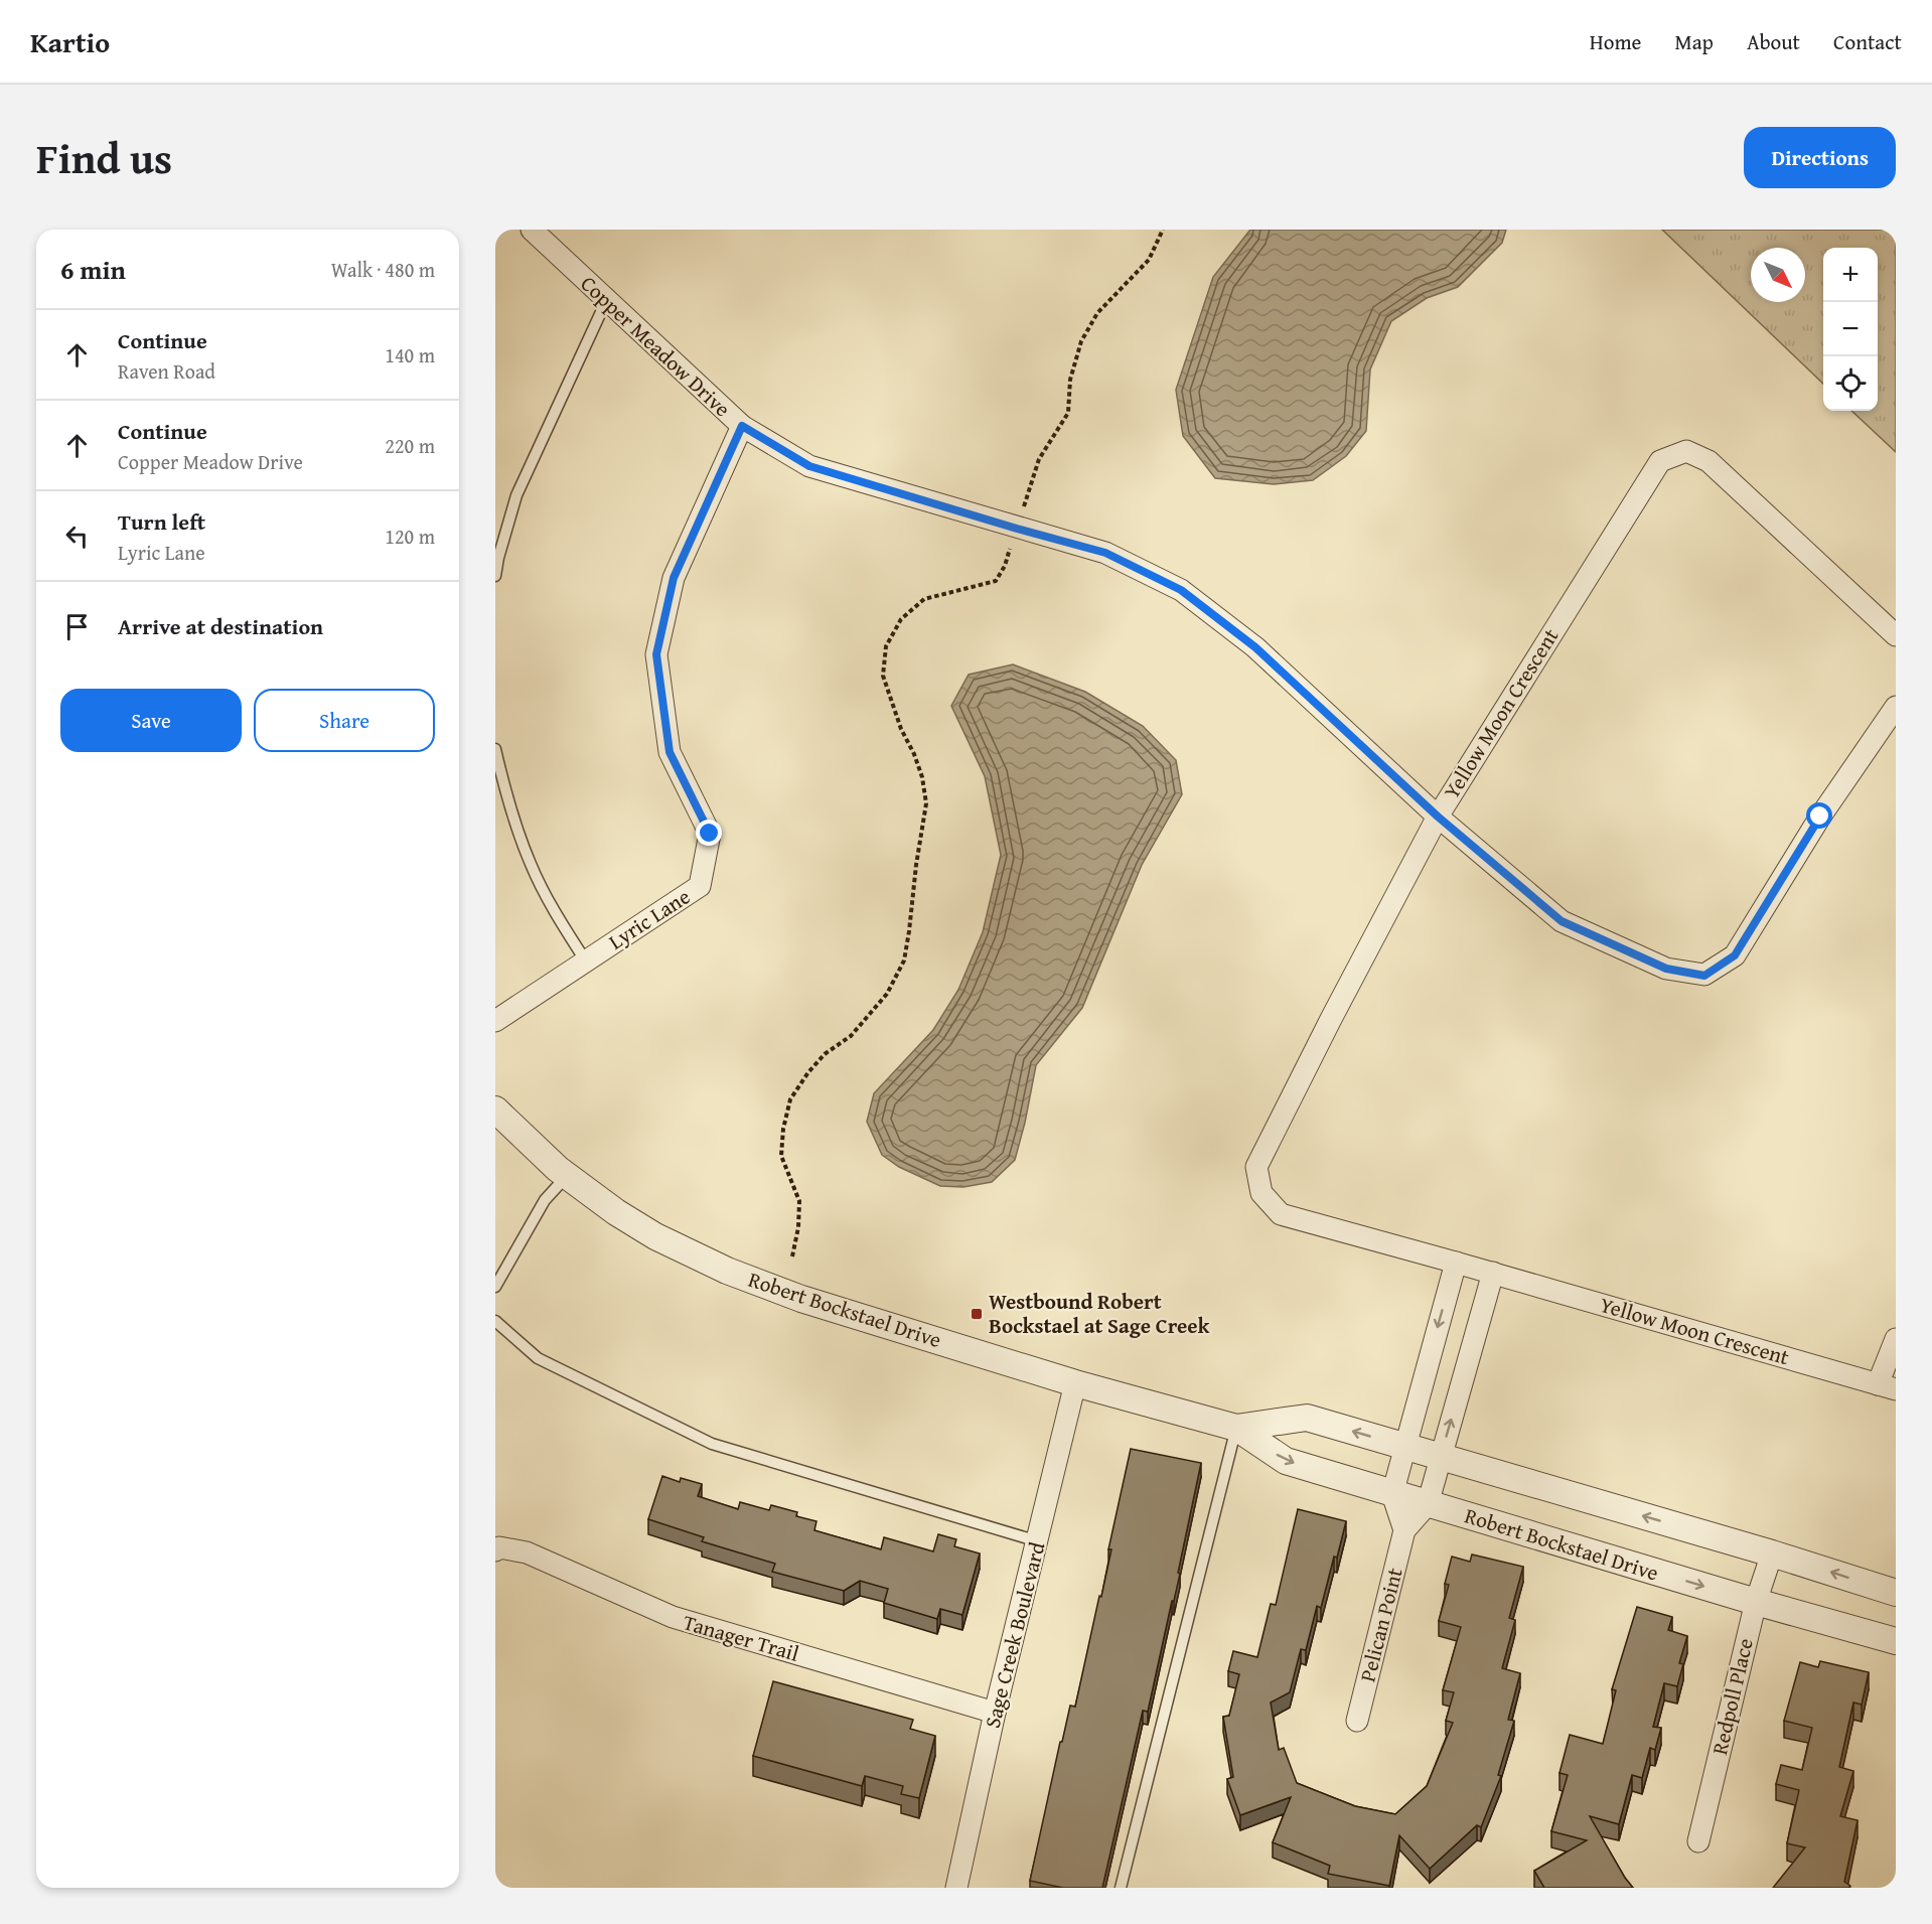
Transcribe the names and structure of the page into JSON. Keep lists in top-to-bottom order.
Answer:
{
  "streets": {
    "street": [
      "Copper Meadow Drive",
      "Yellow Moon Crescent",
      "Lyric Lane",
      "Robert Bockstael Drive",
      "Pelican Point",
      "Sage Creek Boulevard",
      "Tanager Trail",
      "Redpoll Place"
    ]
  },
  "crossings": [
    ["Copper Meadow Drive", "Yellow Moon Crescent"],
    ["Copper Meadow Drive", "Lyric Lane"],
    ["Robert Bockstael Drive", "Pelican Point"],
    ["Robert Bockstael Drive", "Sage Creek Boulevard"],
    ["Robert Bockstael Drive", "Redpoll Place"],
    ["Sage Creek Boulevard", "Tanager Trail"]
  ],
  "places": {
    "transit": ["Westbound Robert Bockstael at Sage Creek"]
  },
  "north": "bottom right",
  "page": {
    "header": "Kartio",
    "nav": [
      "Home",
      "Map",
      "About",
      "Contact"
    ],
    "title": "Find us",
    "buttons": [
      "Directions",
      ["Save", "Share"]
    ],
    "heading": ["6 min", "Walk · 480 m"],
    "map_buttons": ["+", "−"],
    "list": [
      ["Continue", "Raven Road", "140 m"],
      ["Continue", "Copper Meadow Drive", "220 m"],
      ["Turn left", "Lyric Lane", "120 m"],
      "Arrive at destination"
    ]
  }
}
